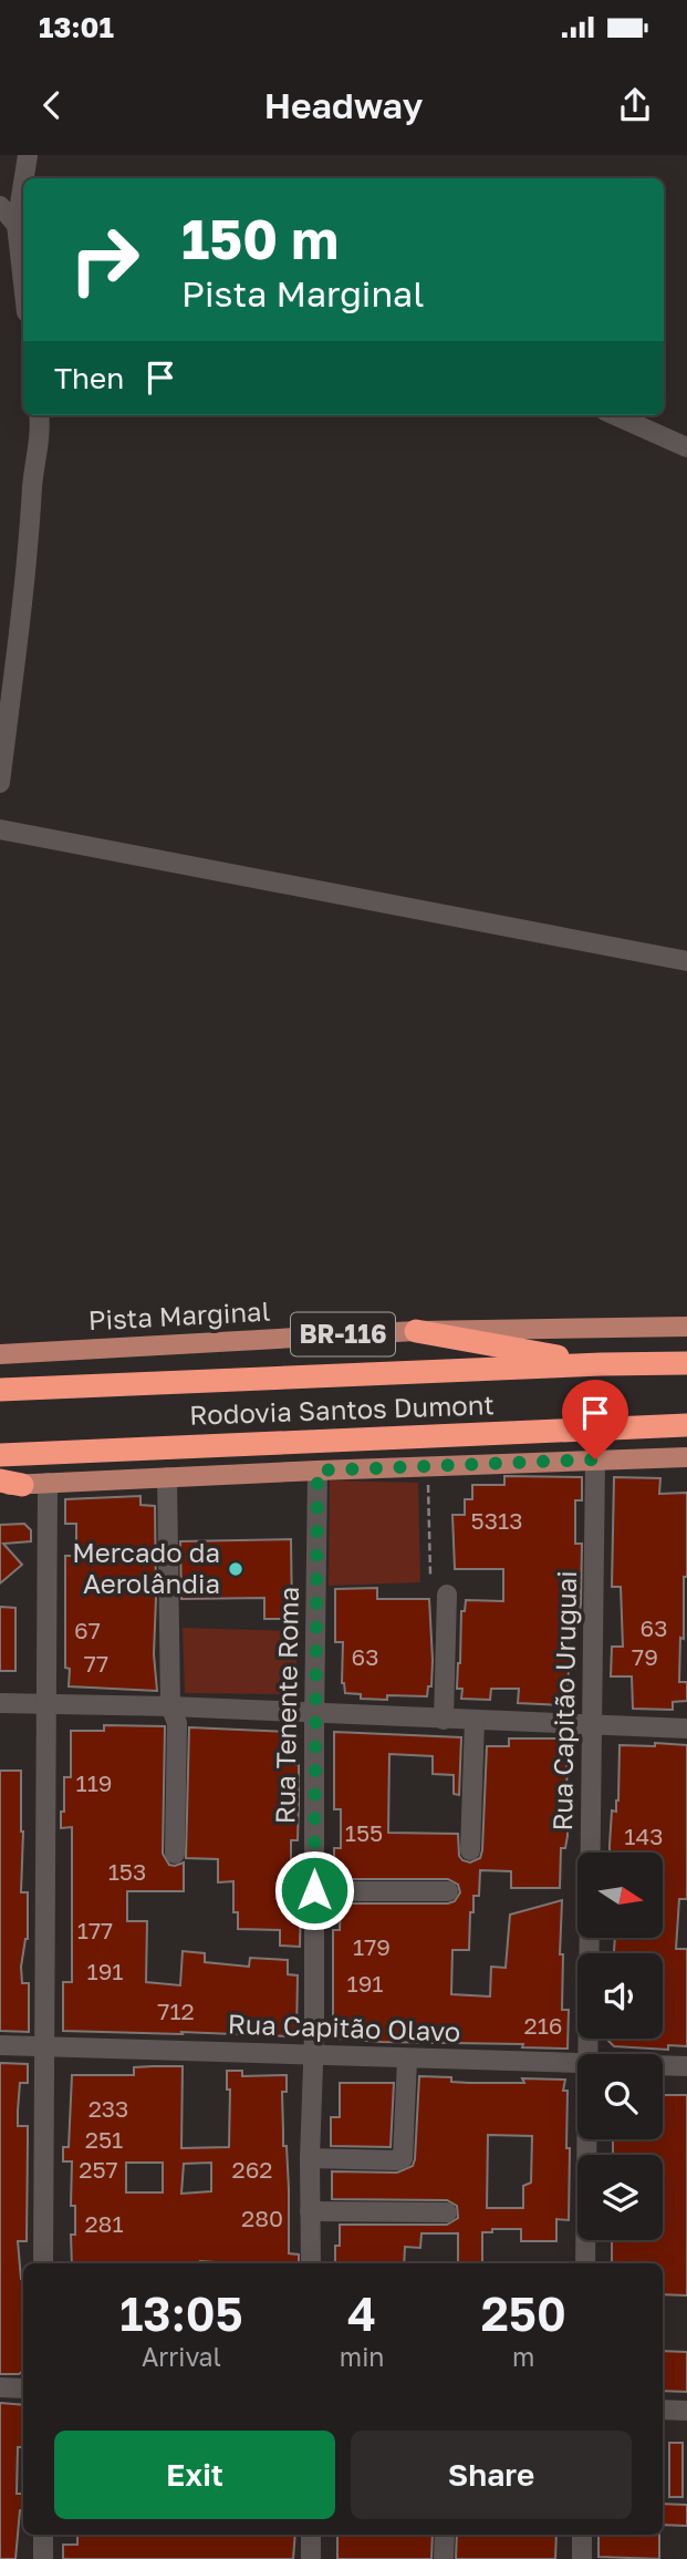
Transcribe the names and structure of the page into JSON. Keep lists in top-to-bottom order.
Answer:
{
  "streets": {
    "highway": ["BR-116", "Rodovia Santos Dumont"],
    "main road": ["Pista Marginal"],
    "street": ["Rua Capitão Uruguai", "Rua Tenente Roma", "Rua Capitão Olavo"]
  },
  "crossings": [
    ["Rua Tenente Roma", "Rua Capitão Olavo"]
  ],
  "places": ["Mercado da Aerolândia"],
  "house_numbers": [
    "5313",
    "63",
    "67",
    "63",
    "79",
    "77",
    "119",
    "155",
    "143",
    "153",
    "177",
    "179",
    "191",
    "191",
    "712",
    "216",
    "233",
    "251",
    "257",
    "262",
    "280",
    "281"
  ],
  "north": "right",
  "page": {
    "status": "13:01",
    "header": "Headway",
    "turn": ["150 m", "Pista Marginal"],
    "then": "Then",
    "eta": [
      "13:05",
      "Arrival",
      "4",
      "min",
      "250",
      "m"
    ],
    "buttons": ["Exit", "Share"]
  }
}
